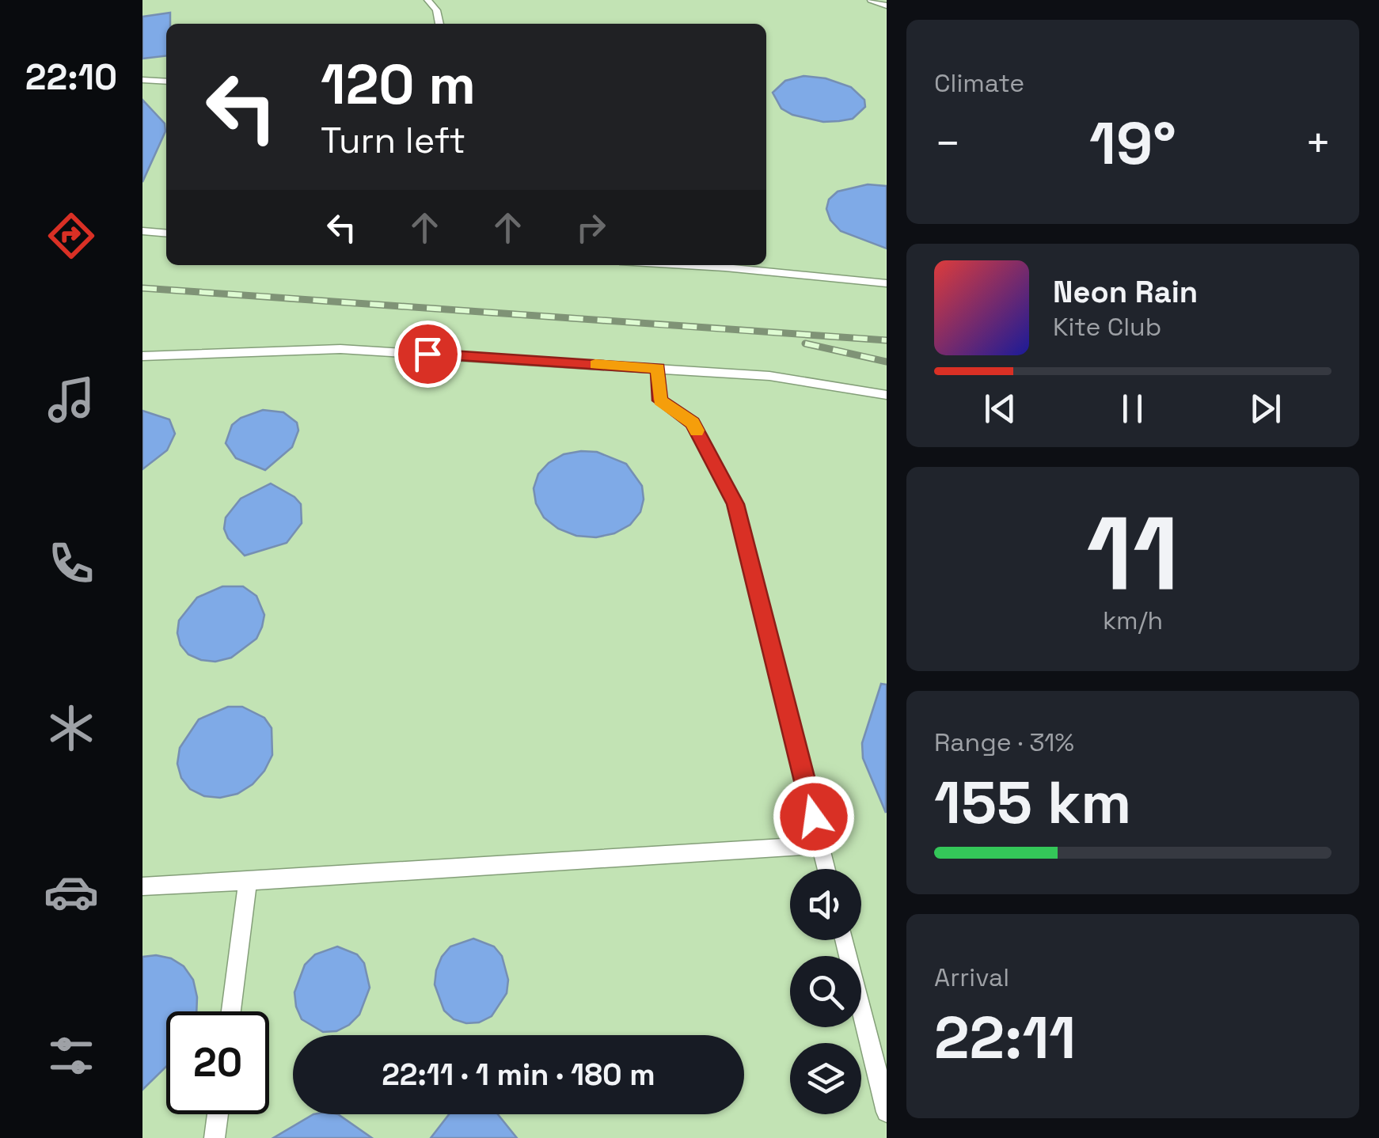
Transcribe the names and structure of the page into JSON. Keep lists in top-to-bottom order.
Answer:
{
  "page": {
    "tabs": "22:10",
    "tile": [
      "Climate",
      ["11", "km/h"],
      ["Range · 31%", "155 km"],
      ["Arrival", "22:11"]
    ],
    "turn": ["120 m", "Turn left"],
    "heat": ["−", "19°", "+"],
    "song": ["Neon Rain", "Kite Club"],
    "limit": "20",
    "trip": "22:11 · 1 min · 180 m"
  }
}
